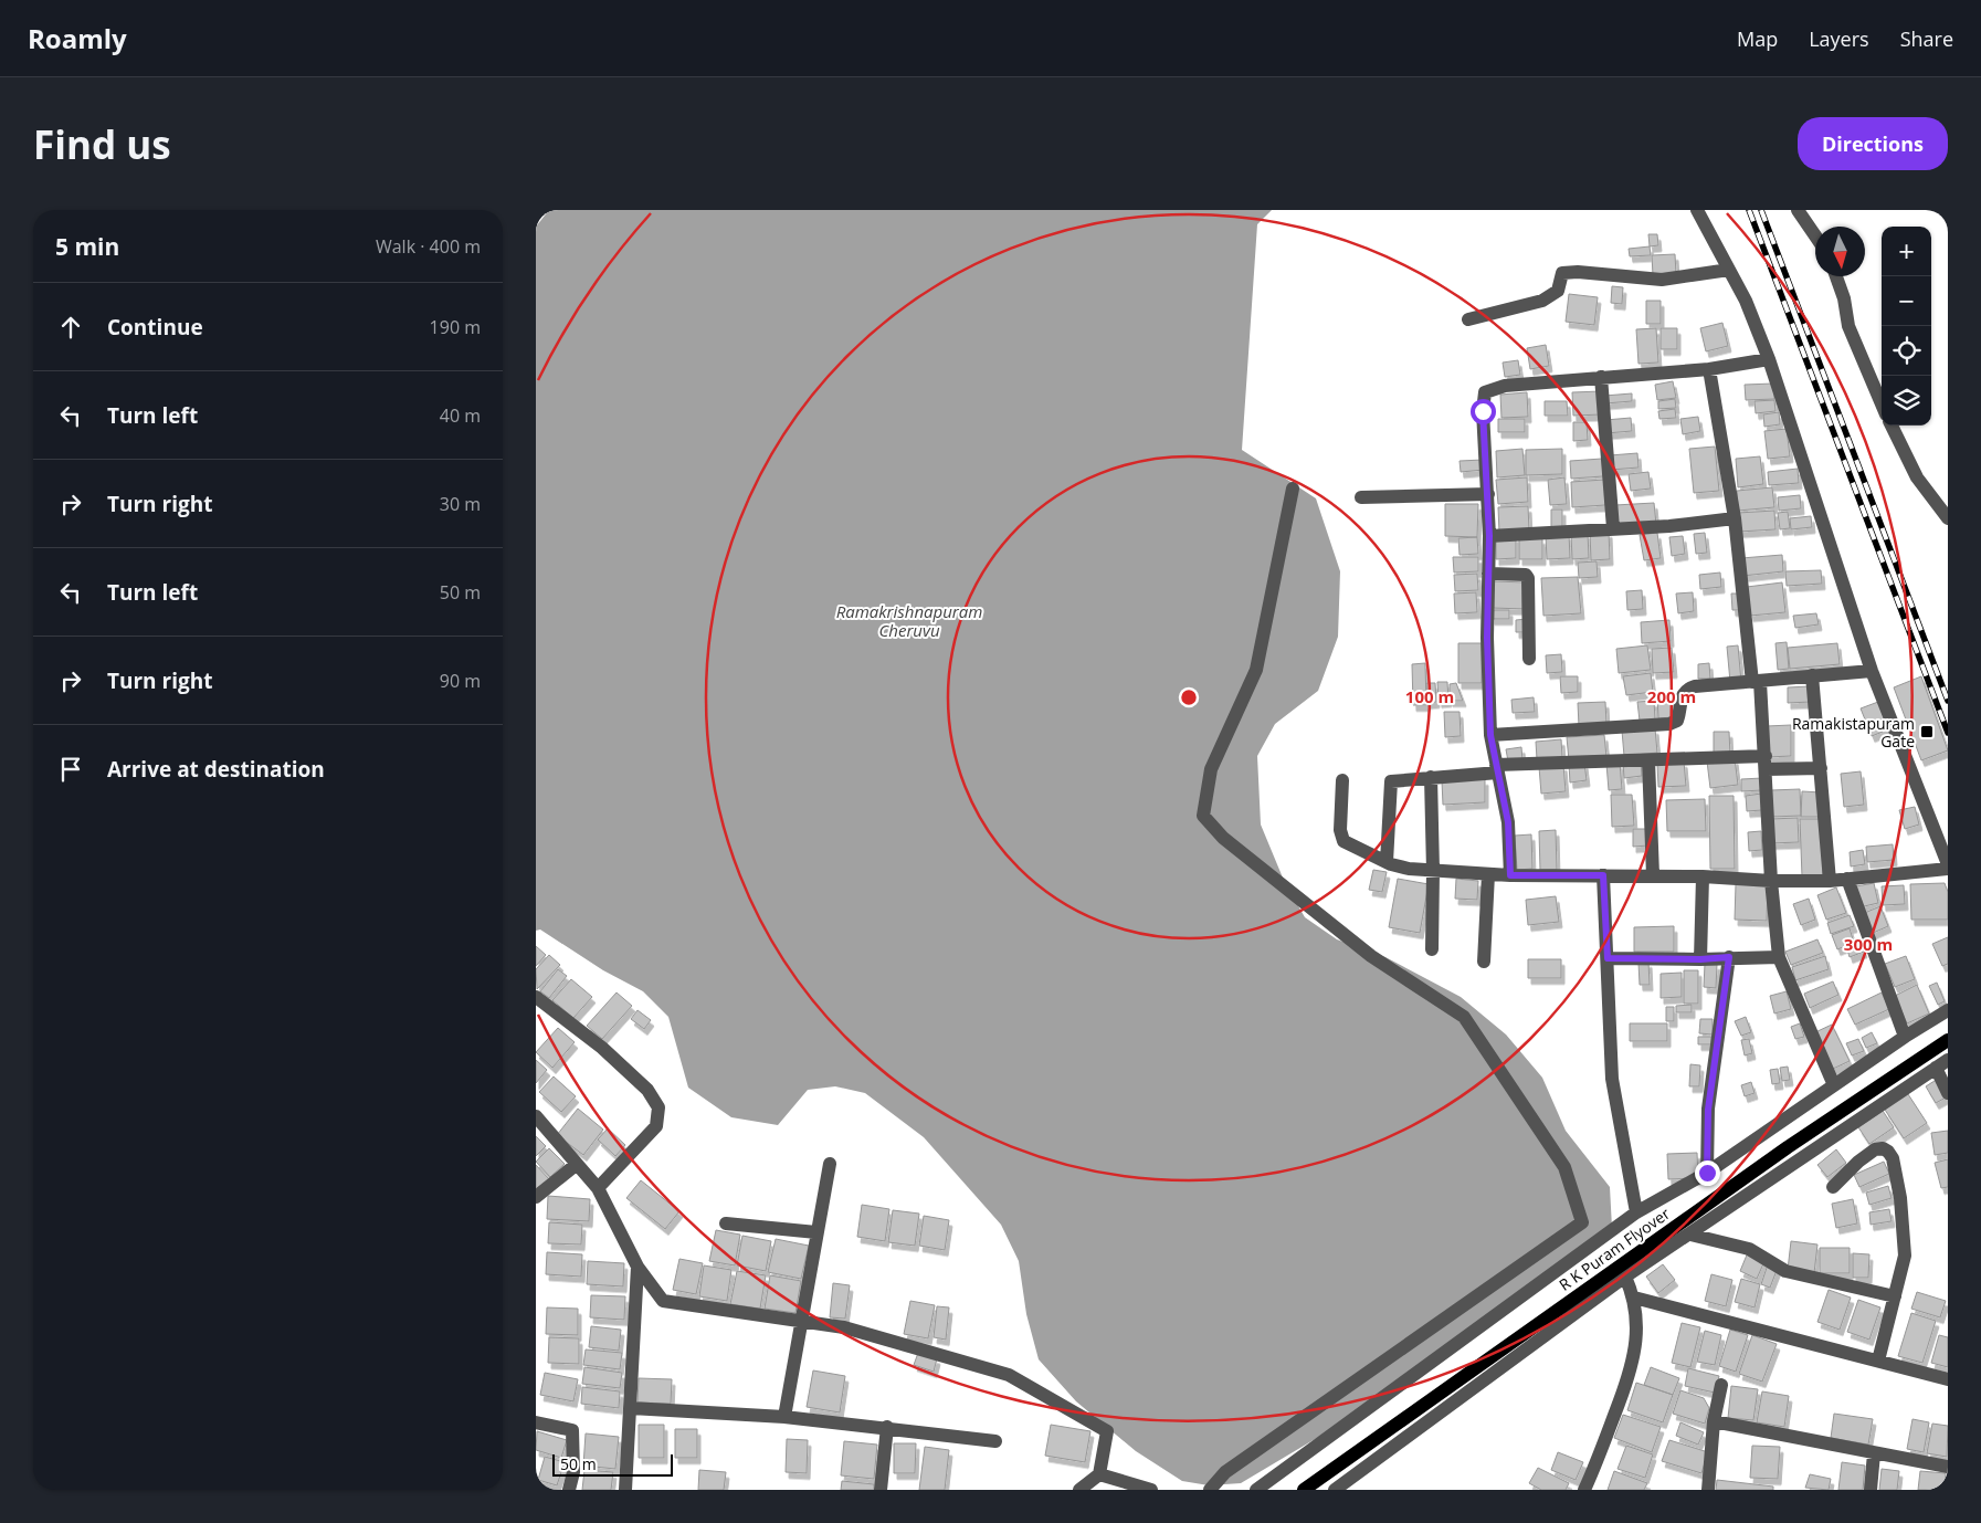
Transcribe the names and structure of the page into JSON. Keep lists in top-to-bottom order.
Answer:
{
  "streets": {
    "main road": ["R K Puram Flyover"]
  },
  "water": ["Ramakrishnapuram Cheruvu"],
  "places": {
    "transit": ["Ramakistapuram Gate"]
  },
  "scale_bar": "50 m",
  "north": "bottom",
  "page": {
    "header": "Roamly",
    "nav": ["Map", "Layers", "Share"],
    "buttons": "Directions",
    "title": "Find us",
    "heading": ["5 min", "Walk · 400 m"],
    "map_buttons": ["+", "−"],
    "list": [
      ["Continue", "190 m"],
      ["Turn left", "40 m"],
      ["Turn right", "30 m"],
      ["Turn left", "50 m"],
      ["Turn right", "90 m"],
      "Arrive at destination"
    ],
    "scale": "50 m"
  },
  "rings": ["100 m", "200 m", "300 m"]
}
